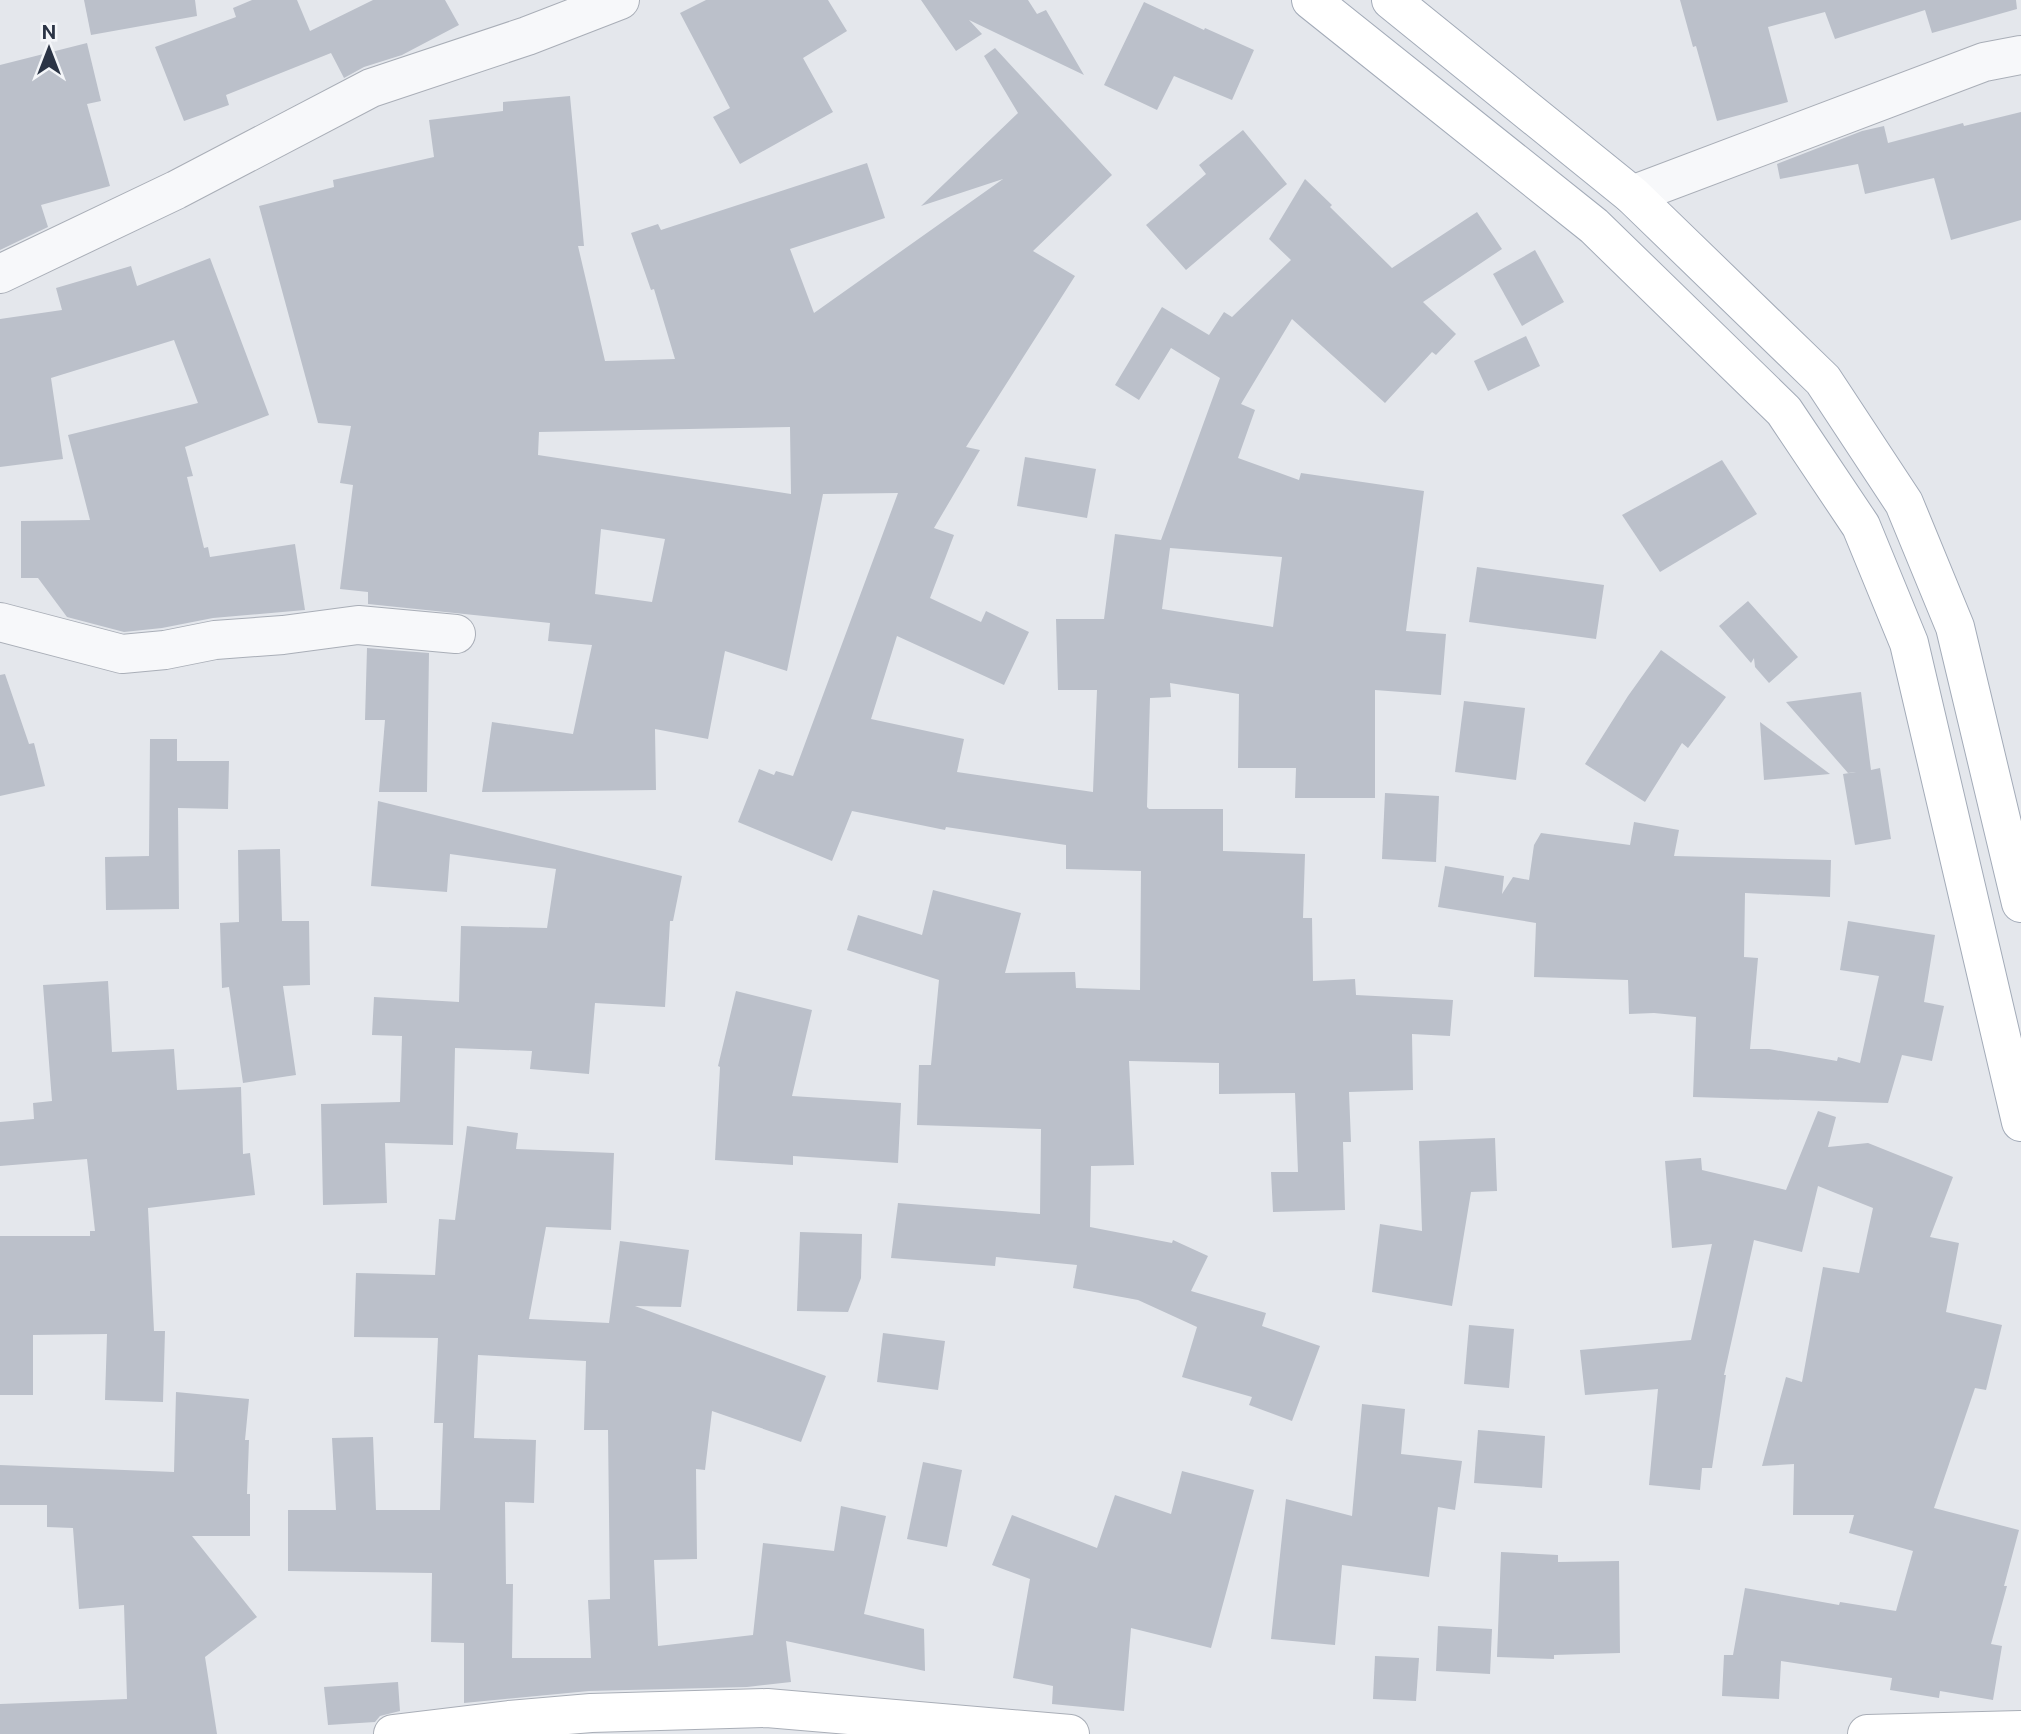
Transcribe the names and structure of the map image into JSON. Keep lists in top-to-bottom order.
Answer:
{
  "north": "top"
}
